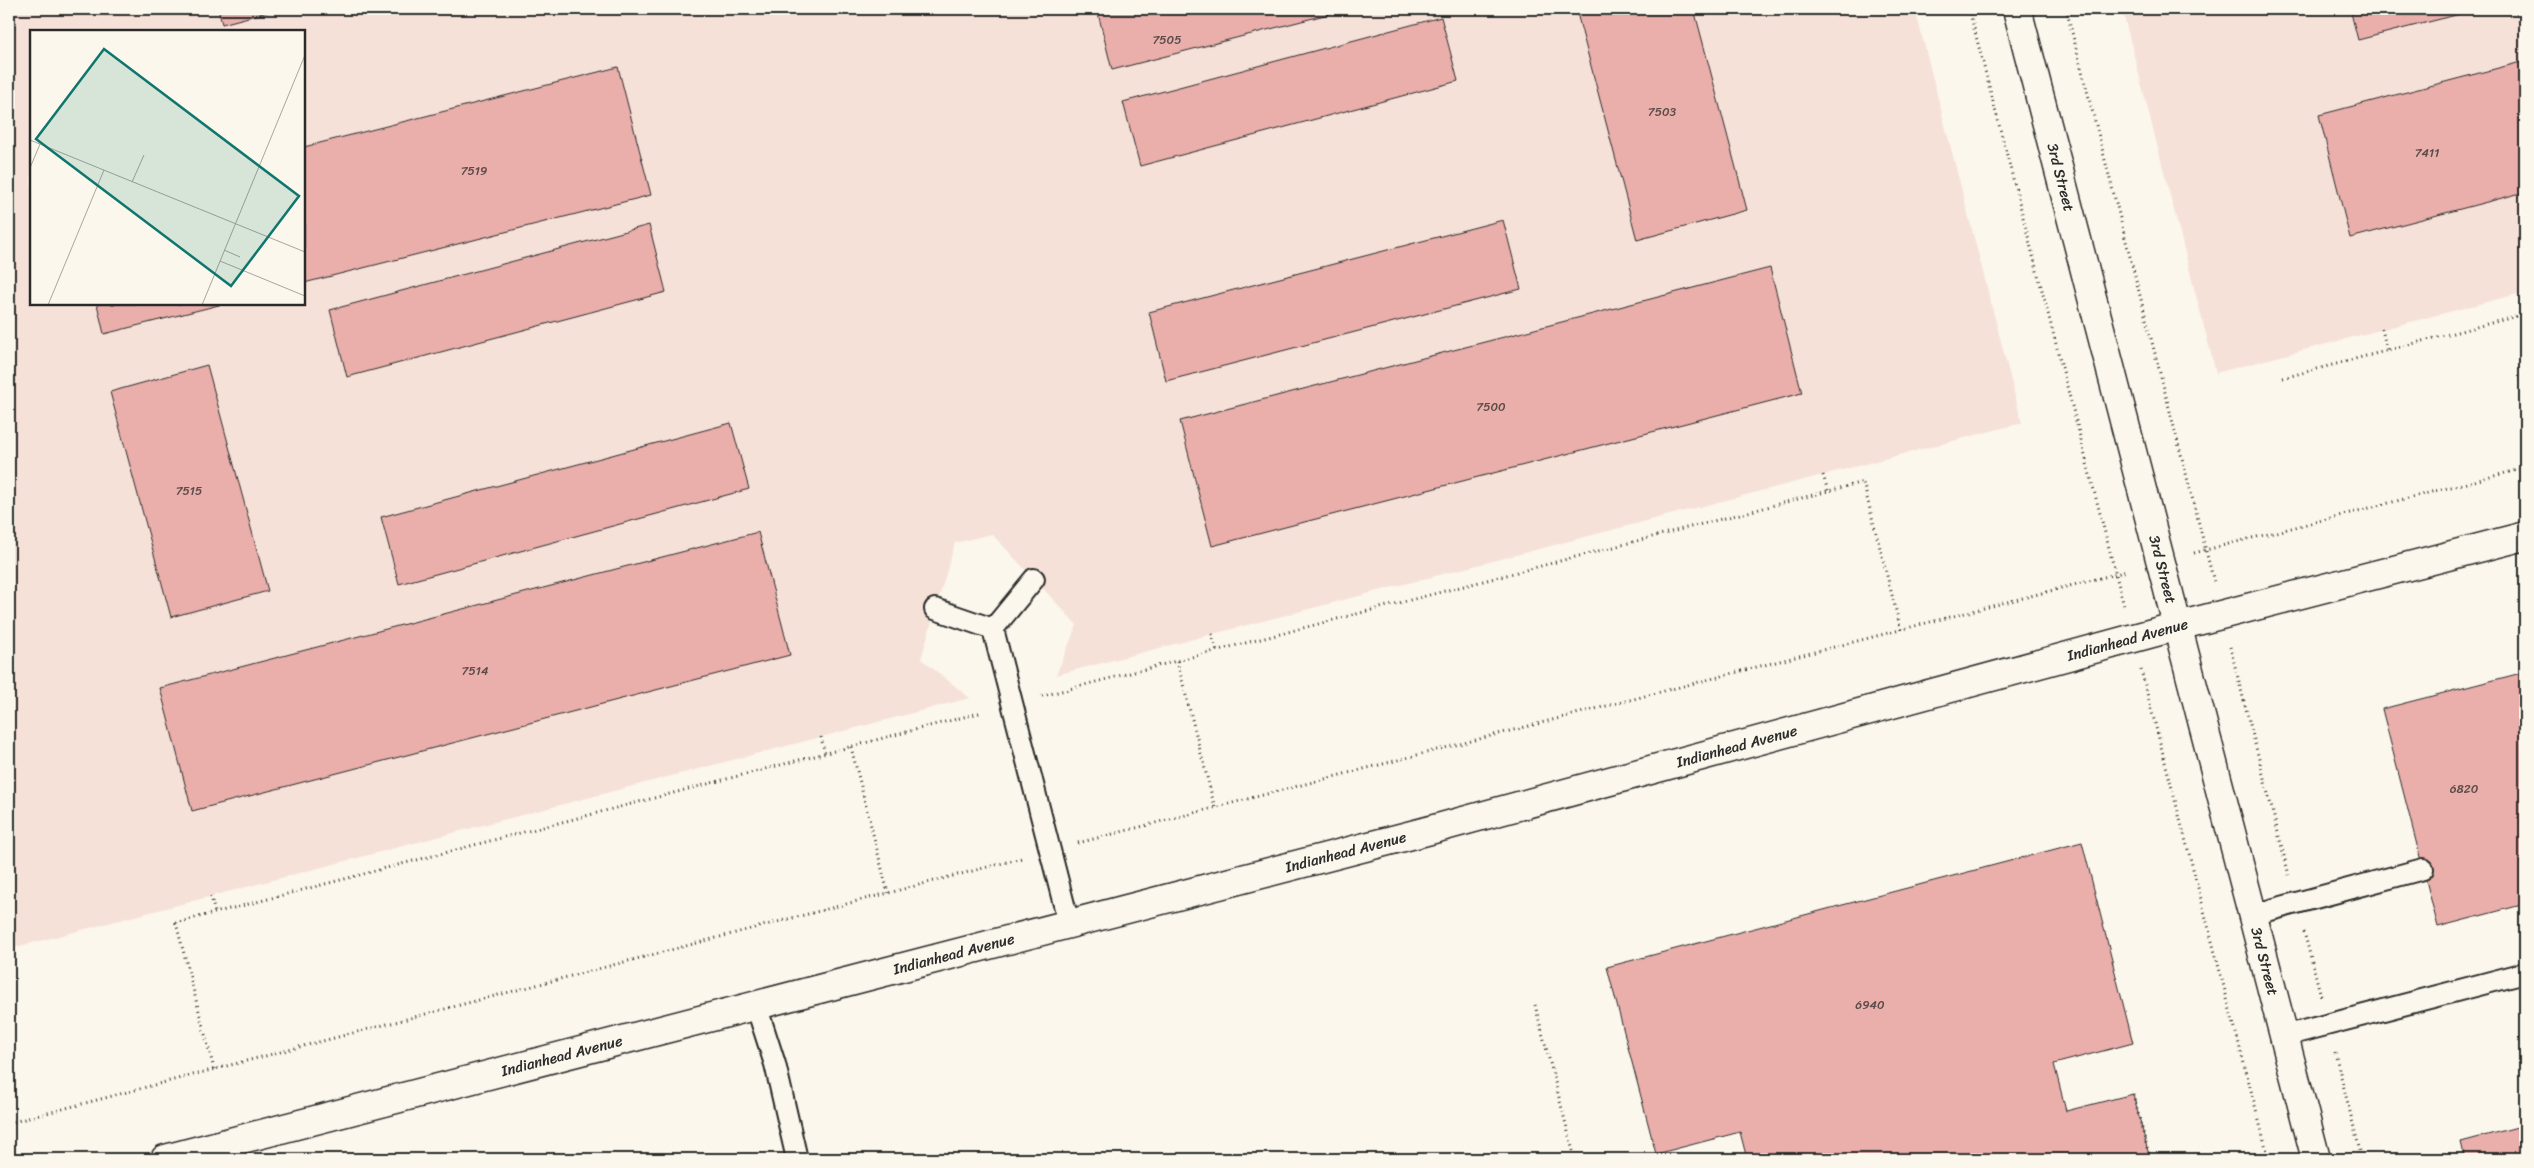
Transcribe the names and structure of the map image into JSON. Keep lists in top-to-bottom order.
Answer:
{
  "streets": {
    "main road": ["3rd Street", "Indianhead Avenue"]
  },
  "crossings": [
    ["3rd Street", "Indianhead Avenue"]
  ],
  "house_numbers": [
    "7505",
    "7503",
    "7411",
    "7519",
    "7500",
    "7515",
    "7514",
    "6820",
    "6940"
  ]
}
